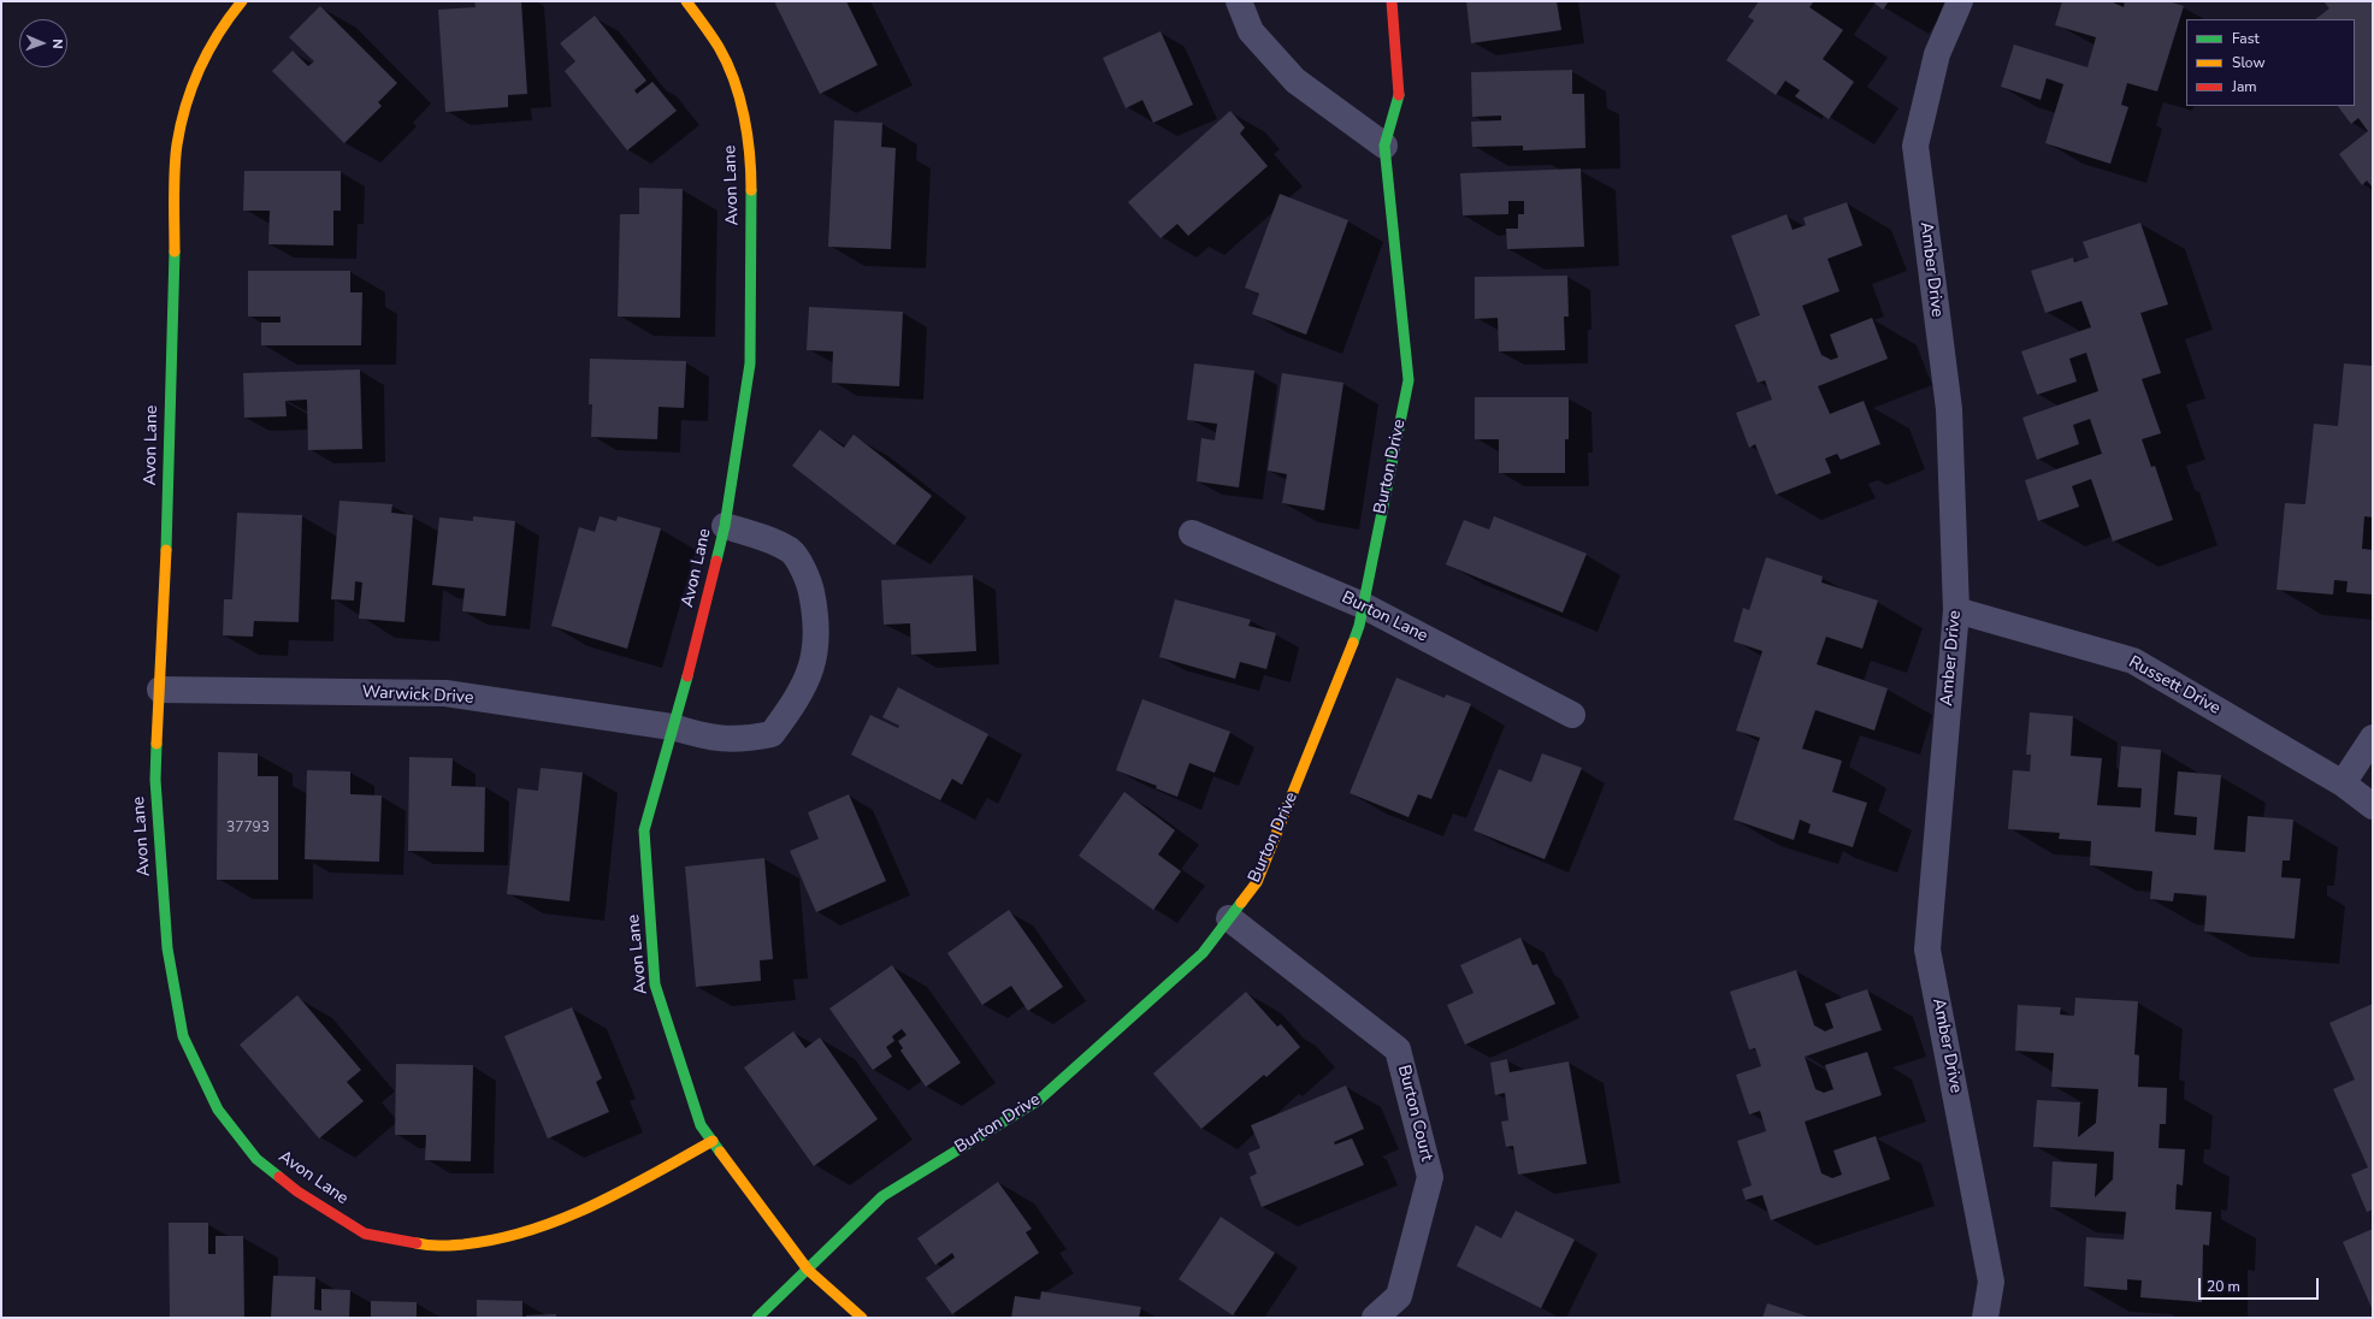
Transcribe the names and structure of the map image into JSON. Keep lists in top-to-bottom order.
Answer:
{
  "streets": {
    "street": [
      "Avon Lane",
      "Amber Drive",
      "Burton Drive",
      "Burton Lane",
      "Russett Drive",
      "Warwick Drive",
      "Burton Court"
    ]
  },
  "crossings": [
    ["Avon Lane", "Burton Drive"],
    ["Avon Lane", "Warwick Drive"],
    ["Amber Drive", "Russett Drive"],
    ["Burton Drive", "Burton Lane"],
    ["Burton Drive", "Burton Court"]
  ],
  "house_numbers": ["37793"],
  "legend": ["Fast", "Slow", "Jam"],
  "scale_bar": "20 m",
  "north": "right"
}
